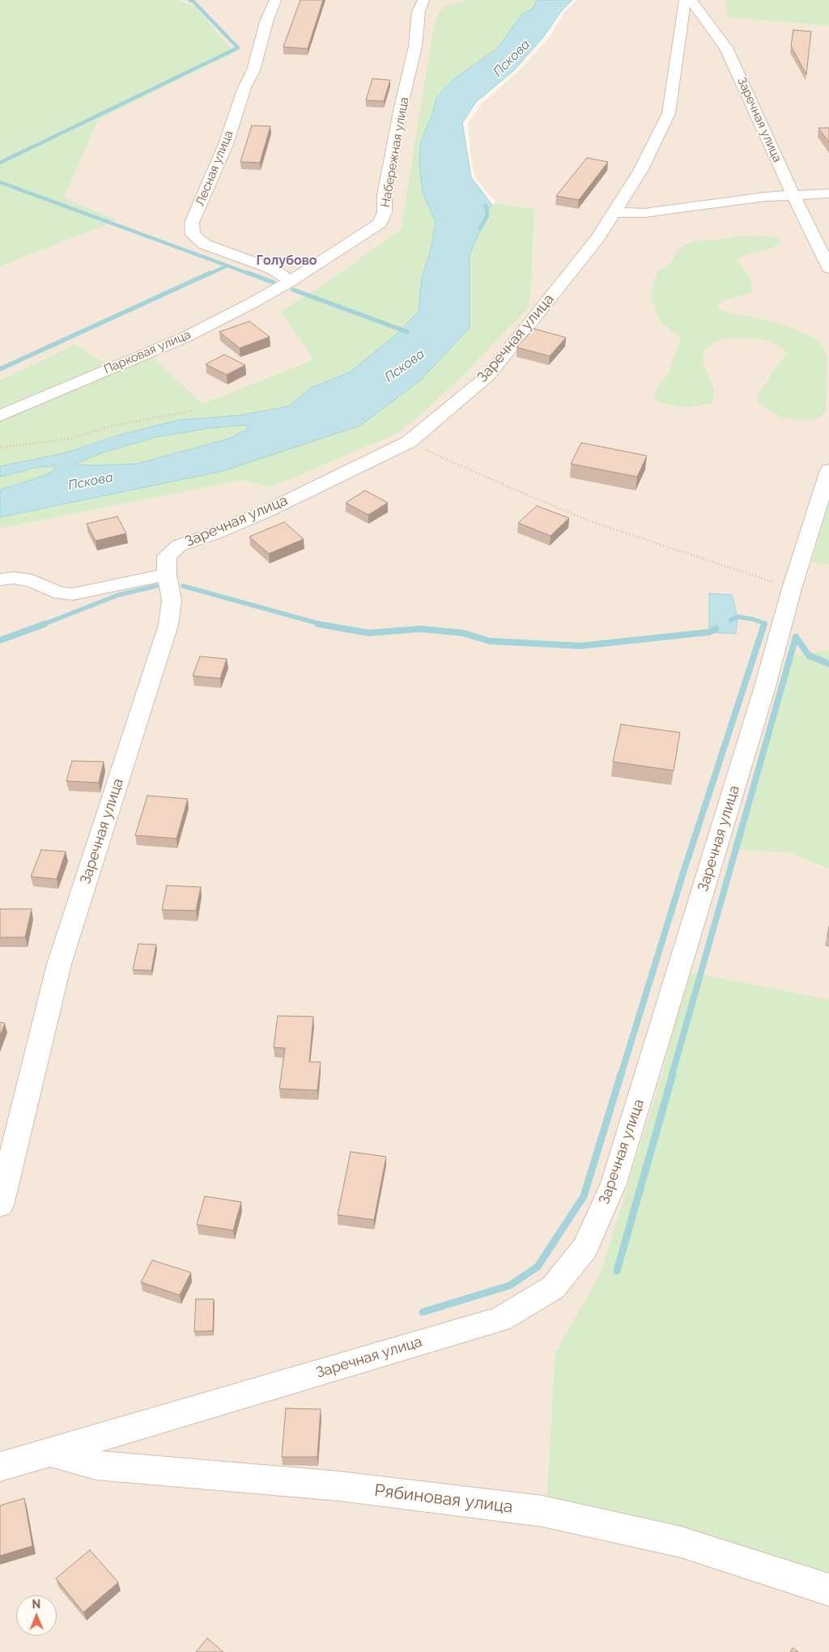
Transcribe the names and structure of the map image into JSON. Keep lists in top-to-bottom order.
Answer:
{
  "streets": {
    "street": [
      "Заречная улица",
      "Набережная улица",
      "Лесная улица",
      "Парковая улица",
      "Рябиновая улица"
    ]
  },
  "crossings": [
    ["Заречная улица", "Рябиновая улица"],
    ["Набережная улица", "Лесная улица"],
    ["Набережная улица", "Парковая улица"],
    ["Лесная улица", "Парковая улица"]
  ],
  "districts": ["Голубово"],
  "water": ["Пскова"],
  "north": "top"
}
